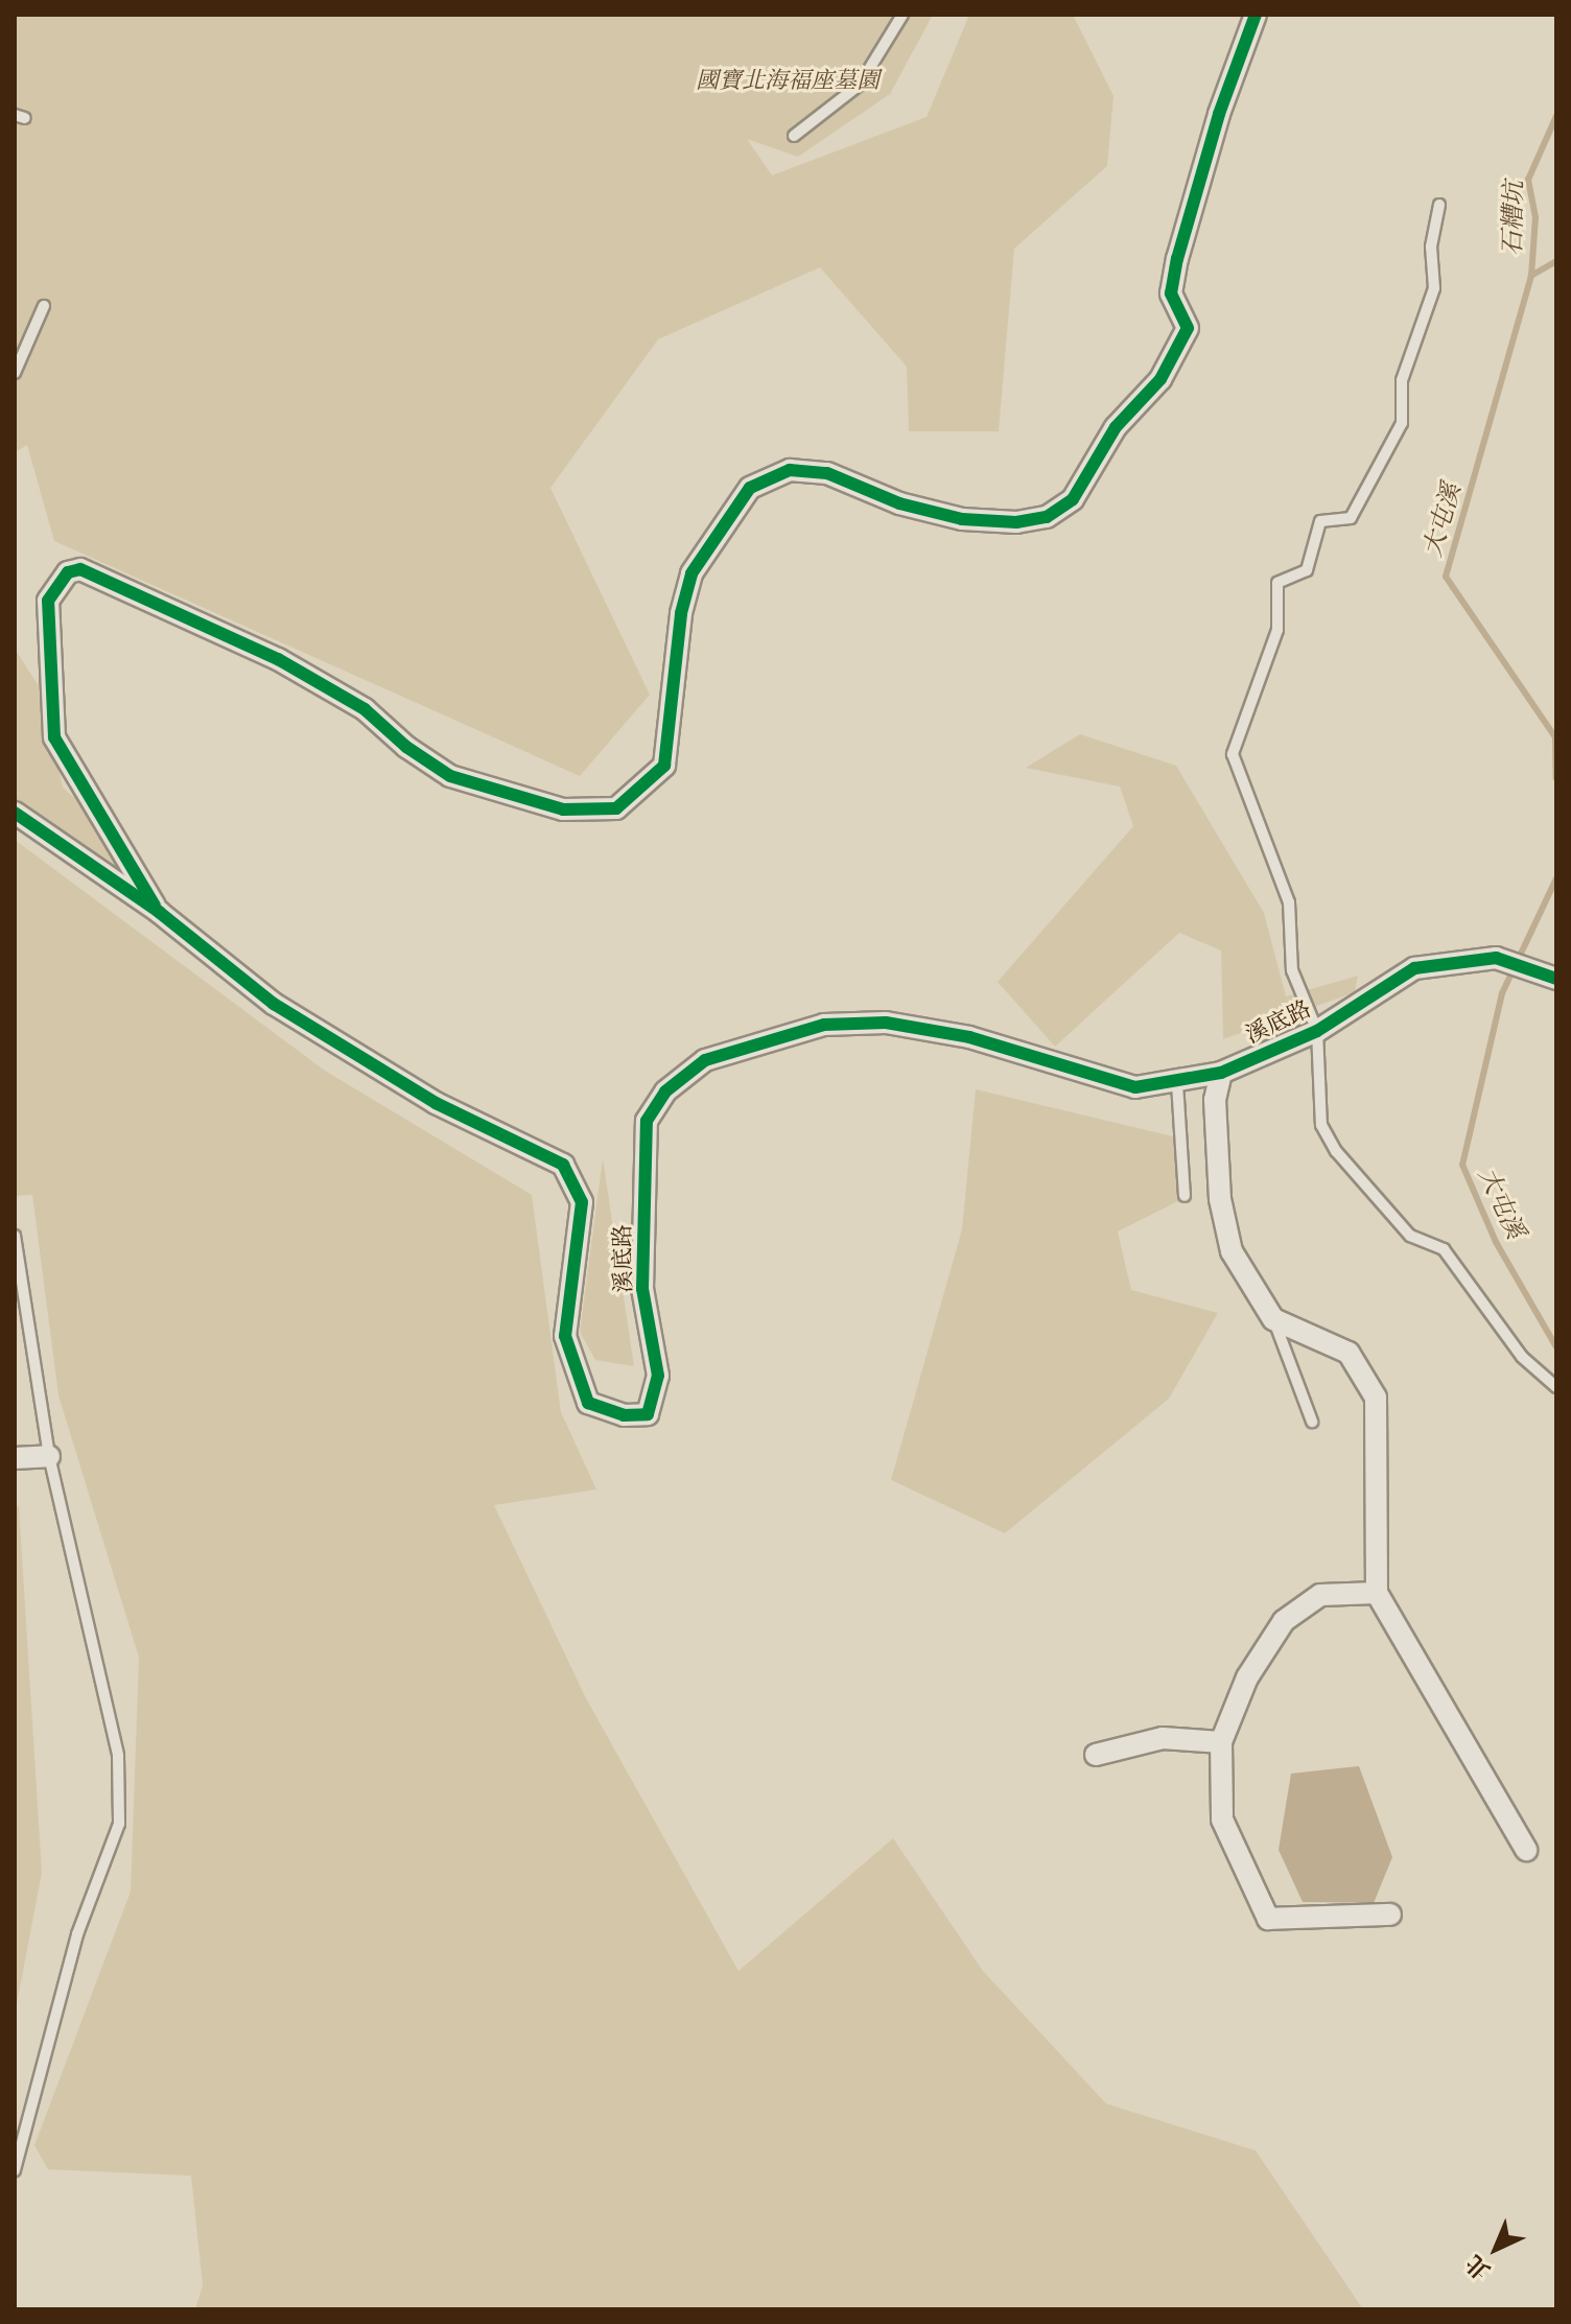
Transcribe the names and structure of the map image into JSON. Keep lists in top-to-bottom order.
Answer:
{
  "streets": {
    "street": ["溪底路"]
  },
  "water": ["石糟坑", "大屯溪"],
  "parks": ["國寶北海福座墓園"],
  "north": "bottom left"
}
